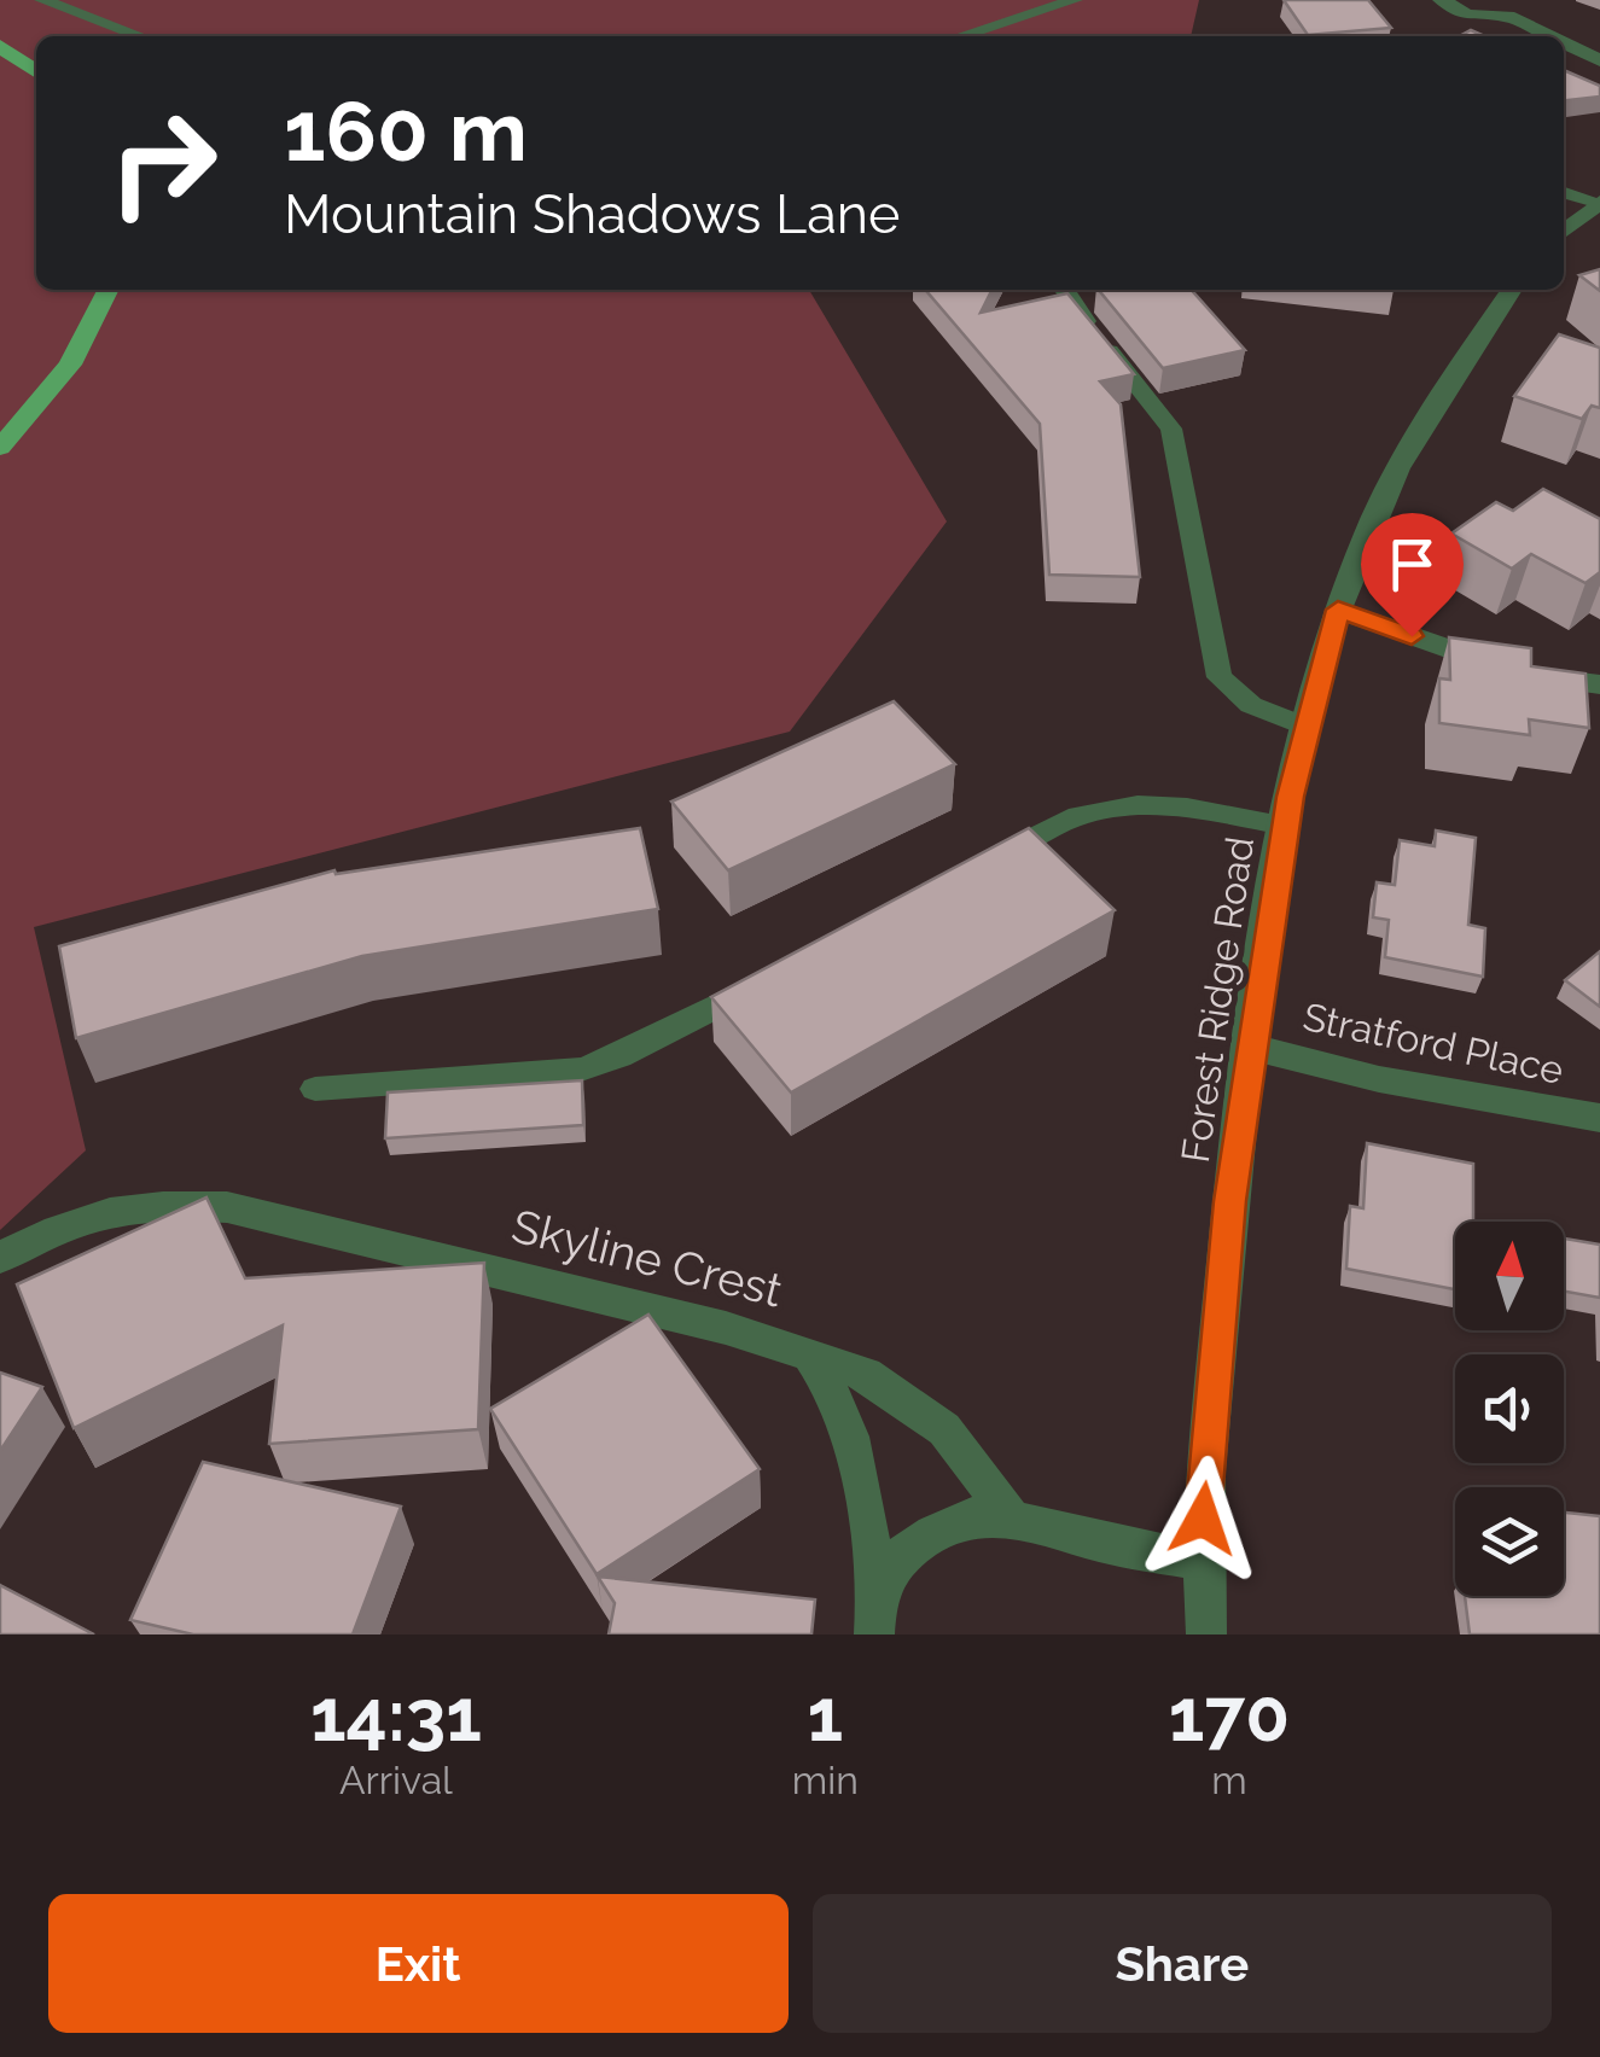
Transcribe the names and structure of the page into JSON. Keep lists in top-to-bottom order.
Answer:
{
  "streets": {
    "street": ["Forest Ridge Road", "Stratford Place", "Skyline Crest"]
  },
  "crossings": [
    ["Forest Ridge Road", "Stratford Place"]
  ],
  "north": "top",
  "page": {
    "turn": ["160 m", "Mountain Shadows Lane"],
    "eta": [
      "14:31",
      "Arrival",
      "1",
      "min",
      "170",
      "m"
    ],
    "buttons": ["Exit", "Share"]
  }
}
